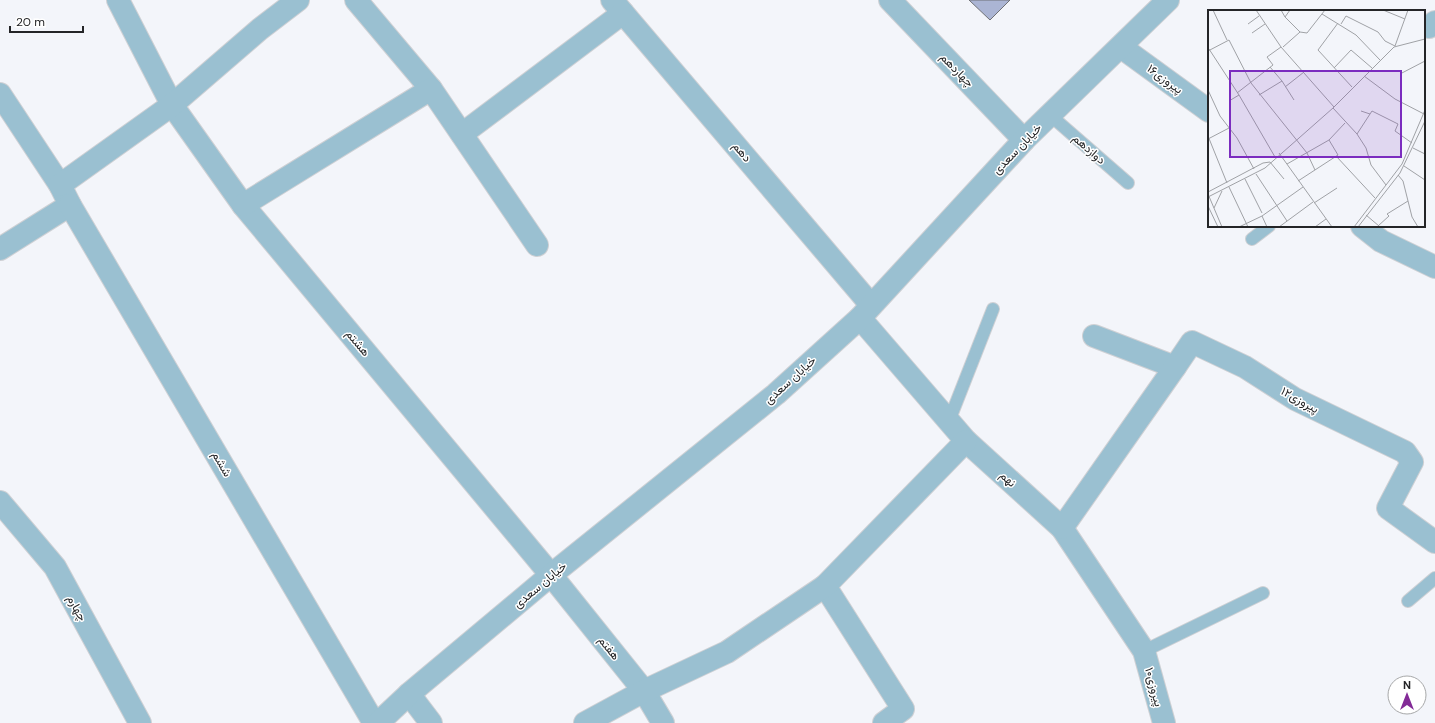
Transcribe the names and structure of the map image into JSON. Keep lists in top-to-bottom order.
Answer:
{
  "streets": {
    "street": [
      "چهاردهم",
      "پیروزی۱۶",
      "خیابان سعدی",
      "دهم",
      "هشتم",
      "پیروزی۱۲",
      "ششم",
      "نهم",
      "چهارم",
      "هفتم",
      "پیروزی۱۰"
    ],
    "lane": ["دوازدهم"]
  },
  "crossings": [
    ["چهاردهم", "خیابان سعدی"],
    ["پیروزی۱۶", "خیابان سعدی"],
    ["خیابان سعدی", "دوازدهم"],
    ["خیابان سعدی", "دهم"],
    ["خیابان سعدی", "هشتم"],
    ["خیابان سعدی", "نهم"],
    ["خیابان سعدی", "هفتم"],
    ["دهم", "نهم"],
    ["هشتم", "هفتم"],
    ["نهم", "پیروزی۱۰"]
  ],
  "scale_bar": "20 m",
  "north": "top"
}
